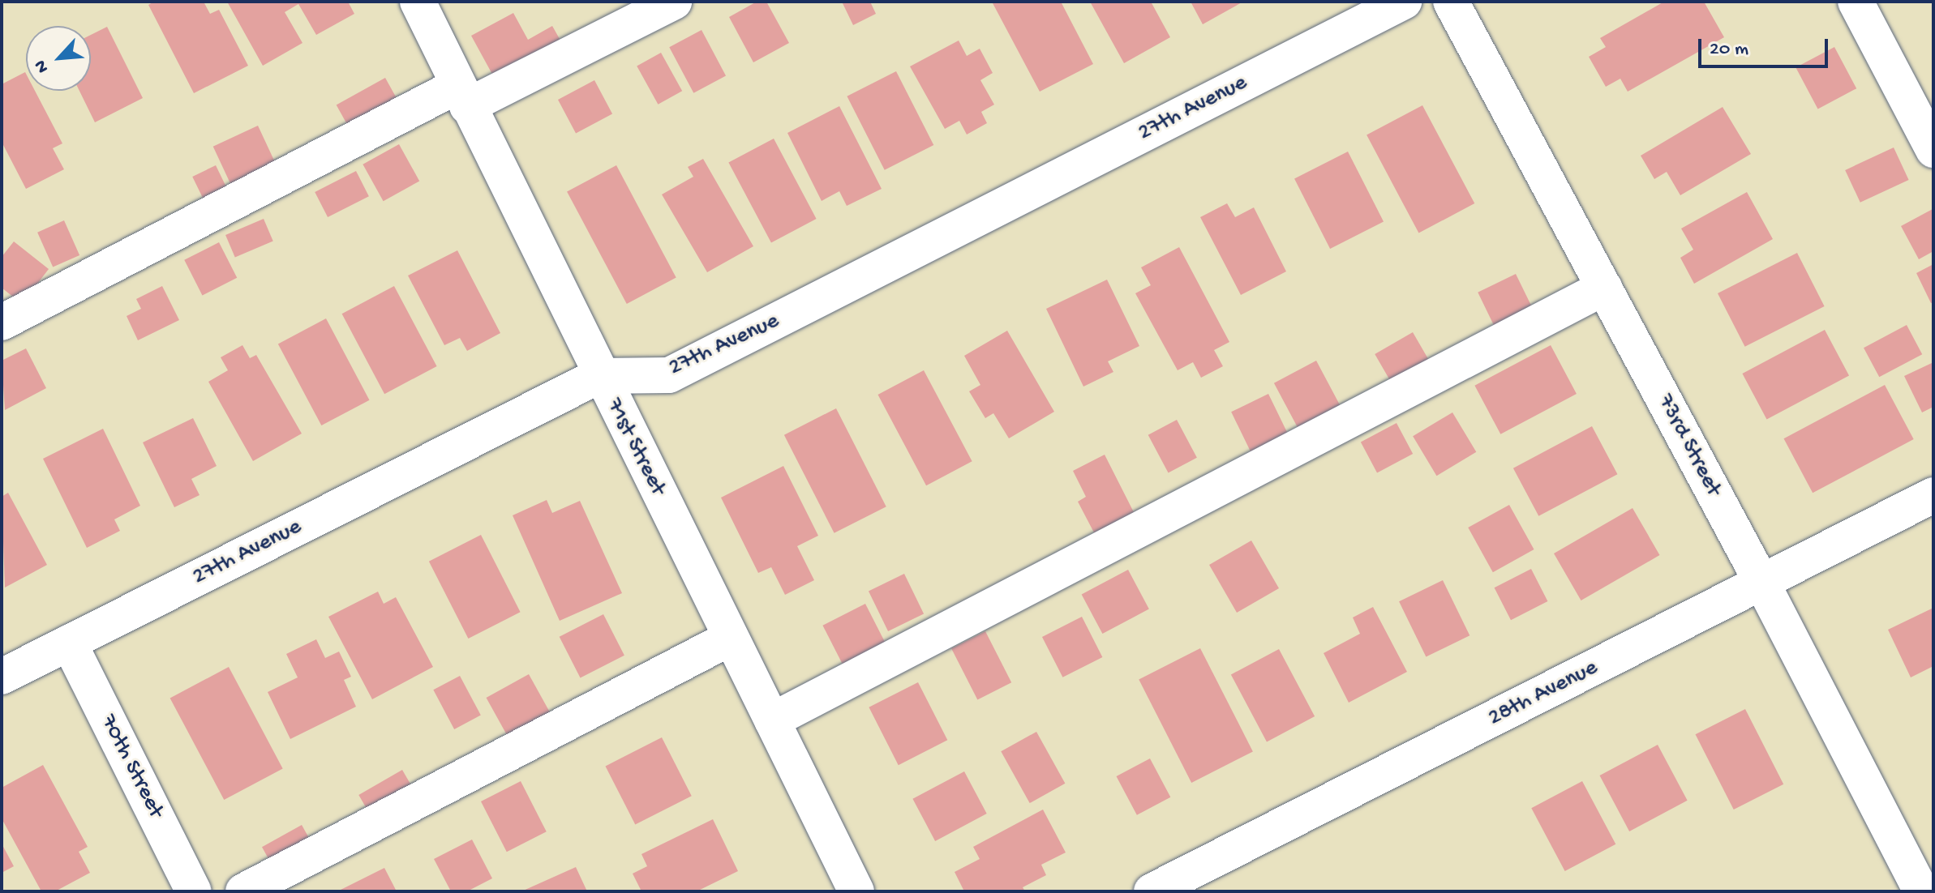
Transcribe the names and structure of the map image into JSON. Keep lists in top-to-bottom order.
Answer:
{
  "streets": {
    "street": [
      "27th Avenue",
      "73rd Street",
      "71st Street",
      "28th Avenue",
      "70th Street"
    ]
  },
  "crossings": [
    ["27th Avenue", "71st Street"],
    ["27th Avenue", "70th Street"],
    ["73rd Street", "28th Avenue"]
  ],
  "scale_bar": "20 m",
  "north": "bottom left"
}
